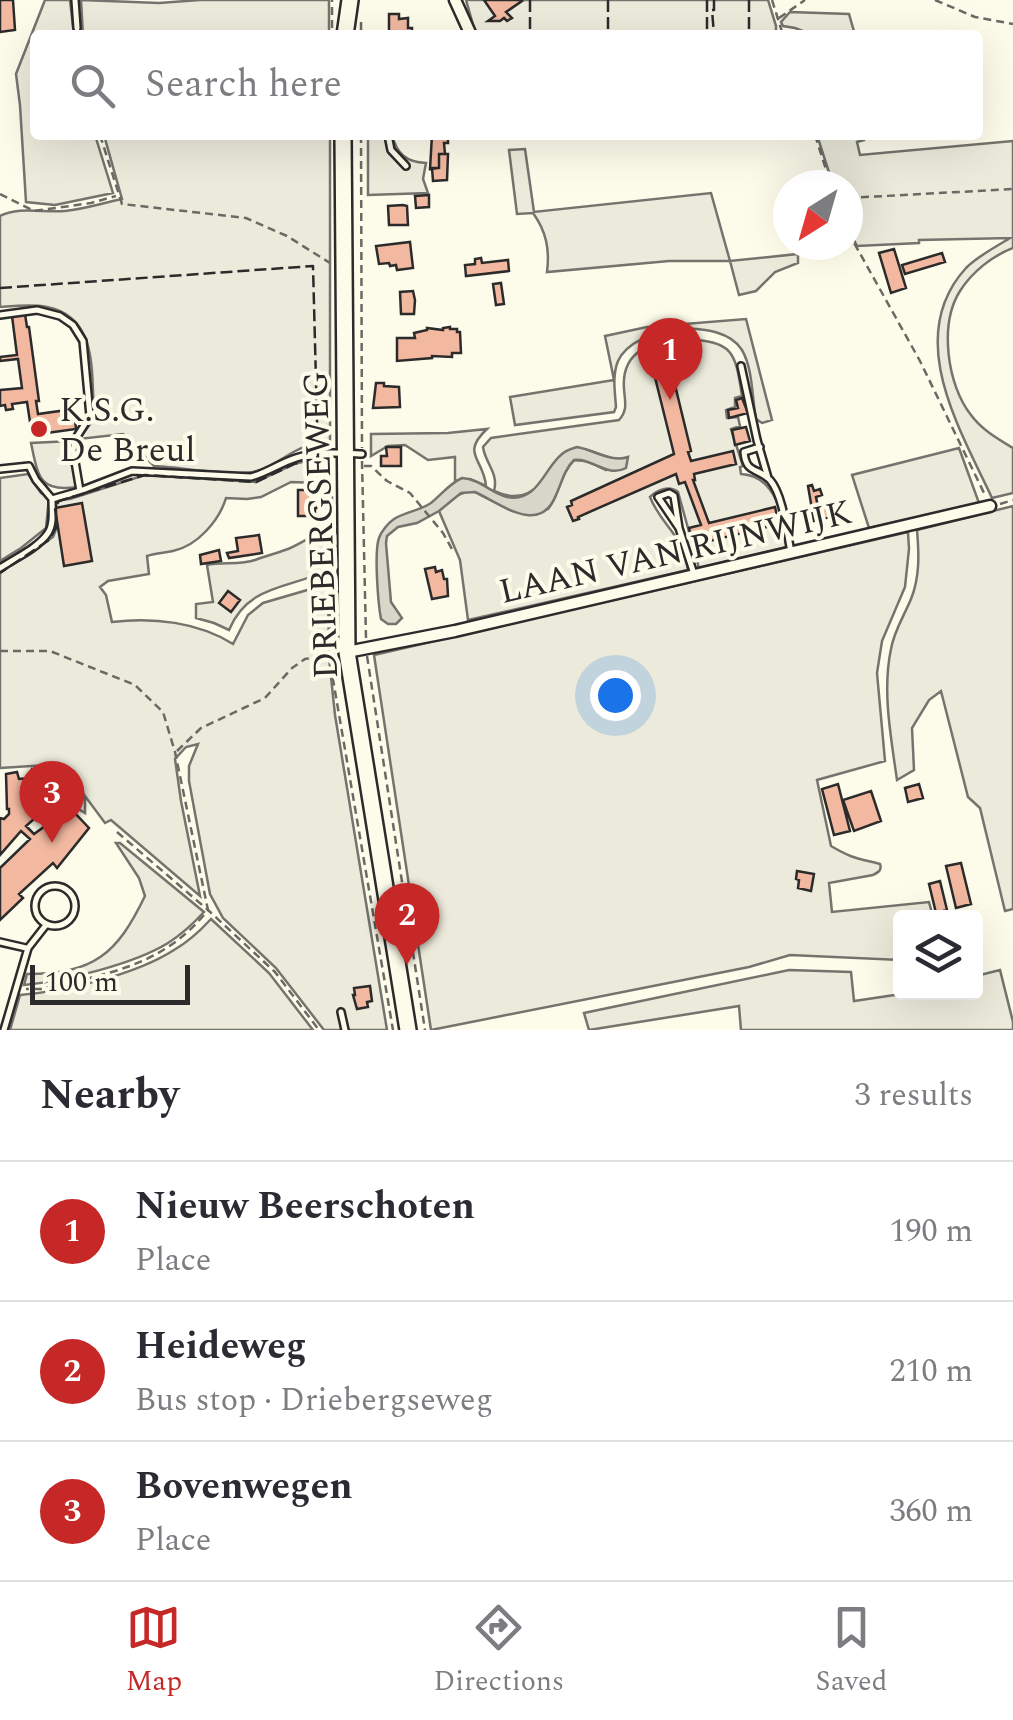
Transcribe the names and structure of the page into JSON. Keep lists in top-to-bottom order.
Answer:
{
  "streets": {
    "main road": ["DRIEBERGSEWEG"],
    "street": ["LAAN VAN RIJNWIJK"]
  },
  "crossings": [
    ["DRIEBERGSEWEG", "LAAN VAN RIJNWIJK"]
  ],
  "places": ["K.S.G. De Breul"],
  "scale_bar": "100 m",
  "north": "bottom left",
  "page": {
    "search": "Search here",
    "pins": ["1", "3", "2"],
    "scale": "100 m",
    "heading": ["Nearby", "3 results"],
    "list": [
      {
        "mark": "1",
        "name": "Nieuw Beerschoten",
        "note": "Place",
        "value": "190 m"
      },
      {
        "mark": "2",
        "name": "Heideweg",
        "note": "Bus stop · Driebergseweg",
        "value": "210 m"
      },
      {
        "mark": "3",
        "name": "Bovenwegen",
        "note": "Place",
        "value": "360 m"
      }
    ],
    "nav": ["Map", "Directions", "Saved"]
  }
}
